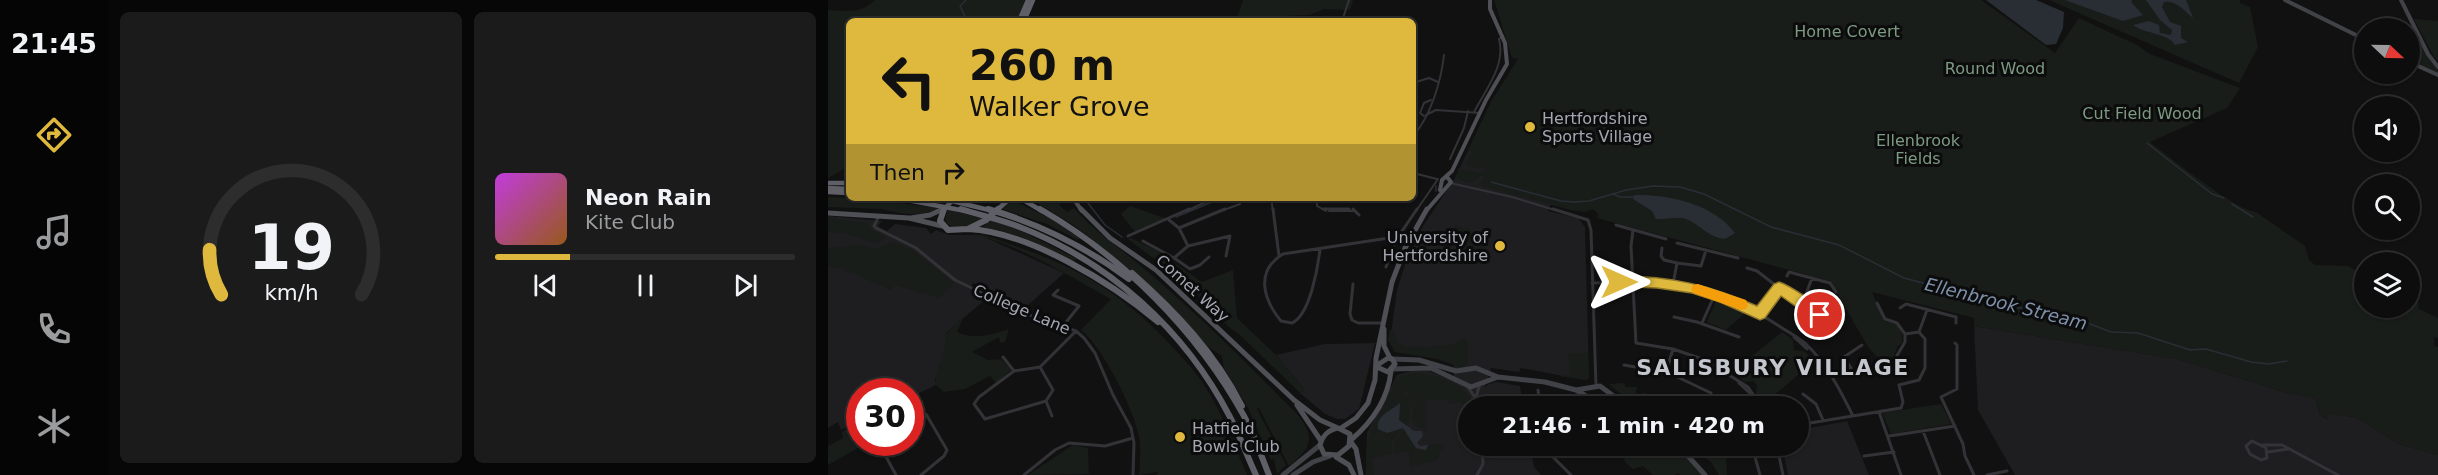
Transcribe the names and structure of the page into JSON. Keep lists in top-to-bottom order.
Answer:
{
  "streets": {
    "main road": ["Comet Way"],
    "street": ["College Lane"]
  },
  "districts": ["SALISBURY VILLAGE"],
  "water": ["Ellenbrook Stream"],
  "parks": [
    "Home Covert",
    "Round Wood",
    "Cut Field Wood",
    "Ellenbrook Fields"
  ],
  "places": ["Hertfordshire Sports Village", "University of Hertfordshire", "Hatfield Bowls Club"],
  "north": "right",
  "page": {
    "tabs": "21:45",
    "turn": ["260 m", "Walker Grove"],
    "then": "Then",
    "song": ["Neon Rain", "Kite Club"],
    "limit": "30",
    "trip": "21:46 · 1 min · 420 m",
    "gauge": ["19", "km/h"]
  }
}
